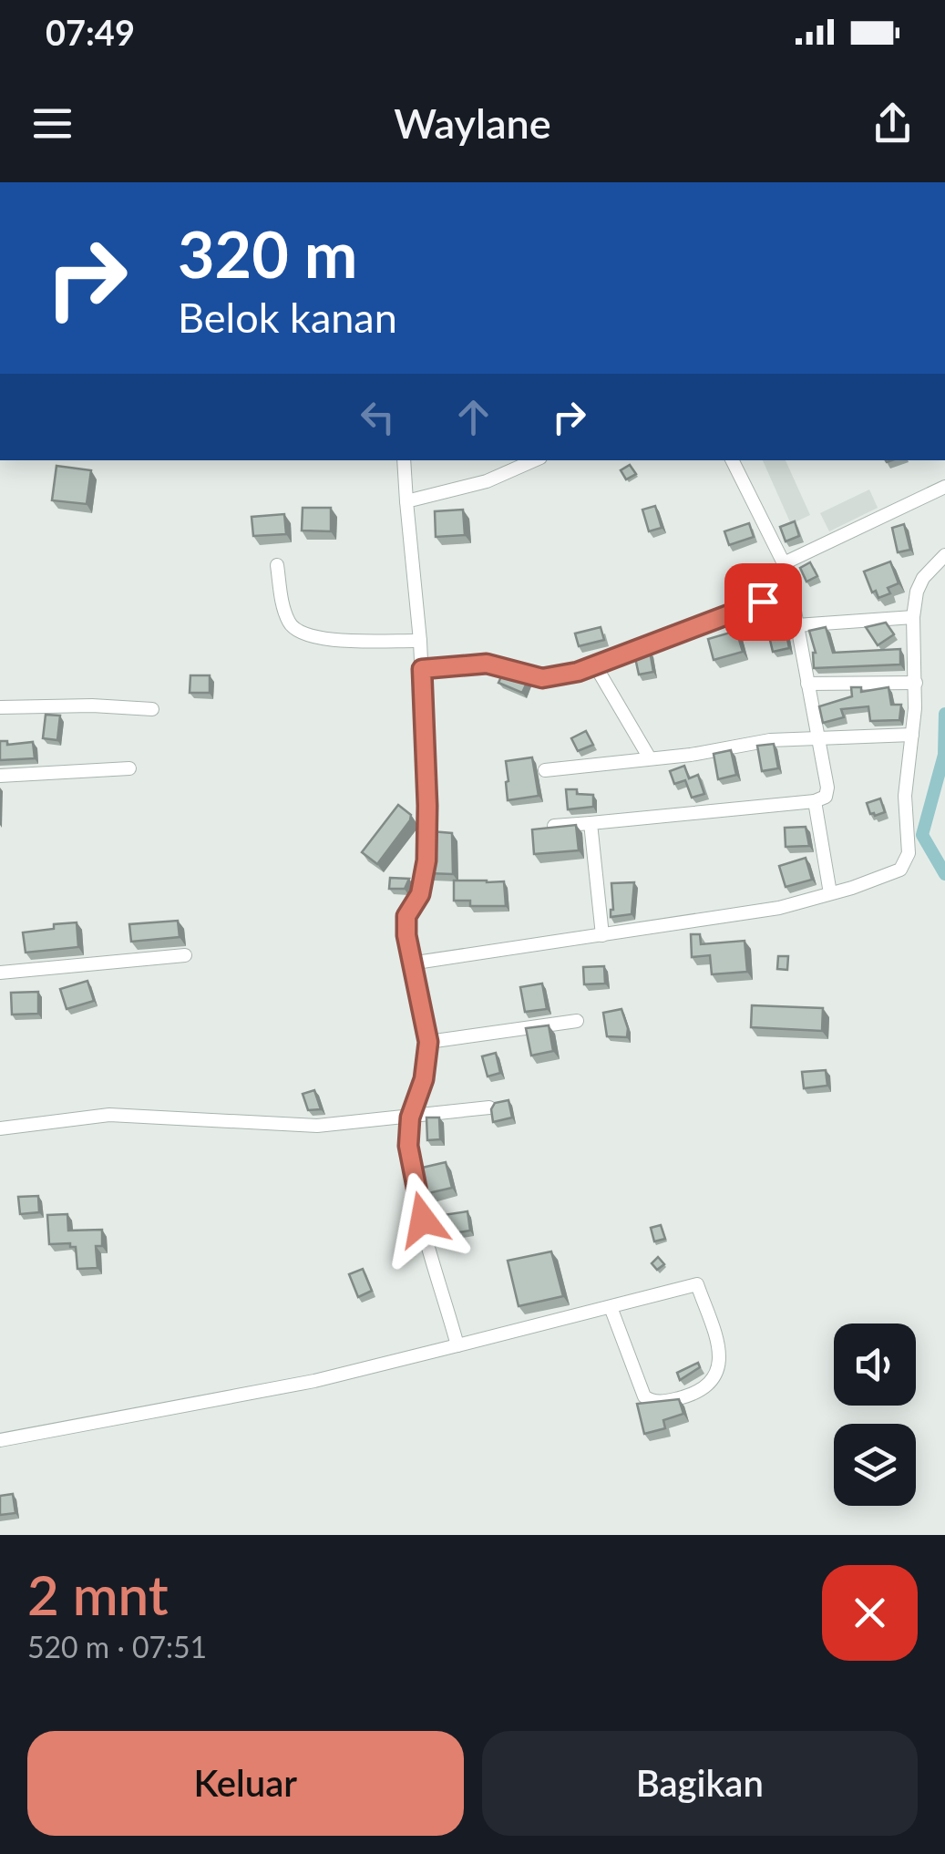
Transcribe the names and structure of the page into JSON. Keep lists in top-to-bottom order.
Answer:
{
  "page": {
    "status": "07:49",
    "header": "Waylane",
    "turn": ["320 m", "Belok kanan"],
    "heading": ["2 mnt", "520 m · 07:51"],
    "buttons": ["Keluar", "Bagikan"]
  }
}
